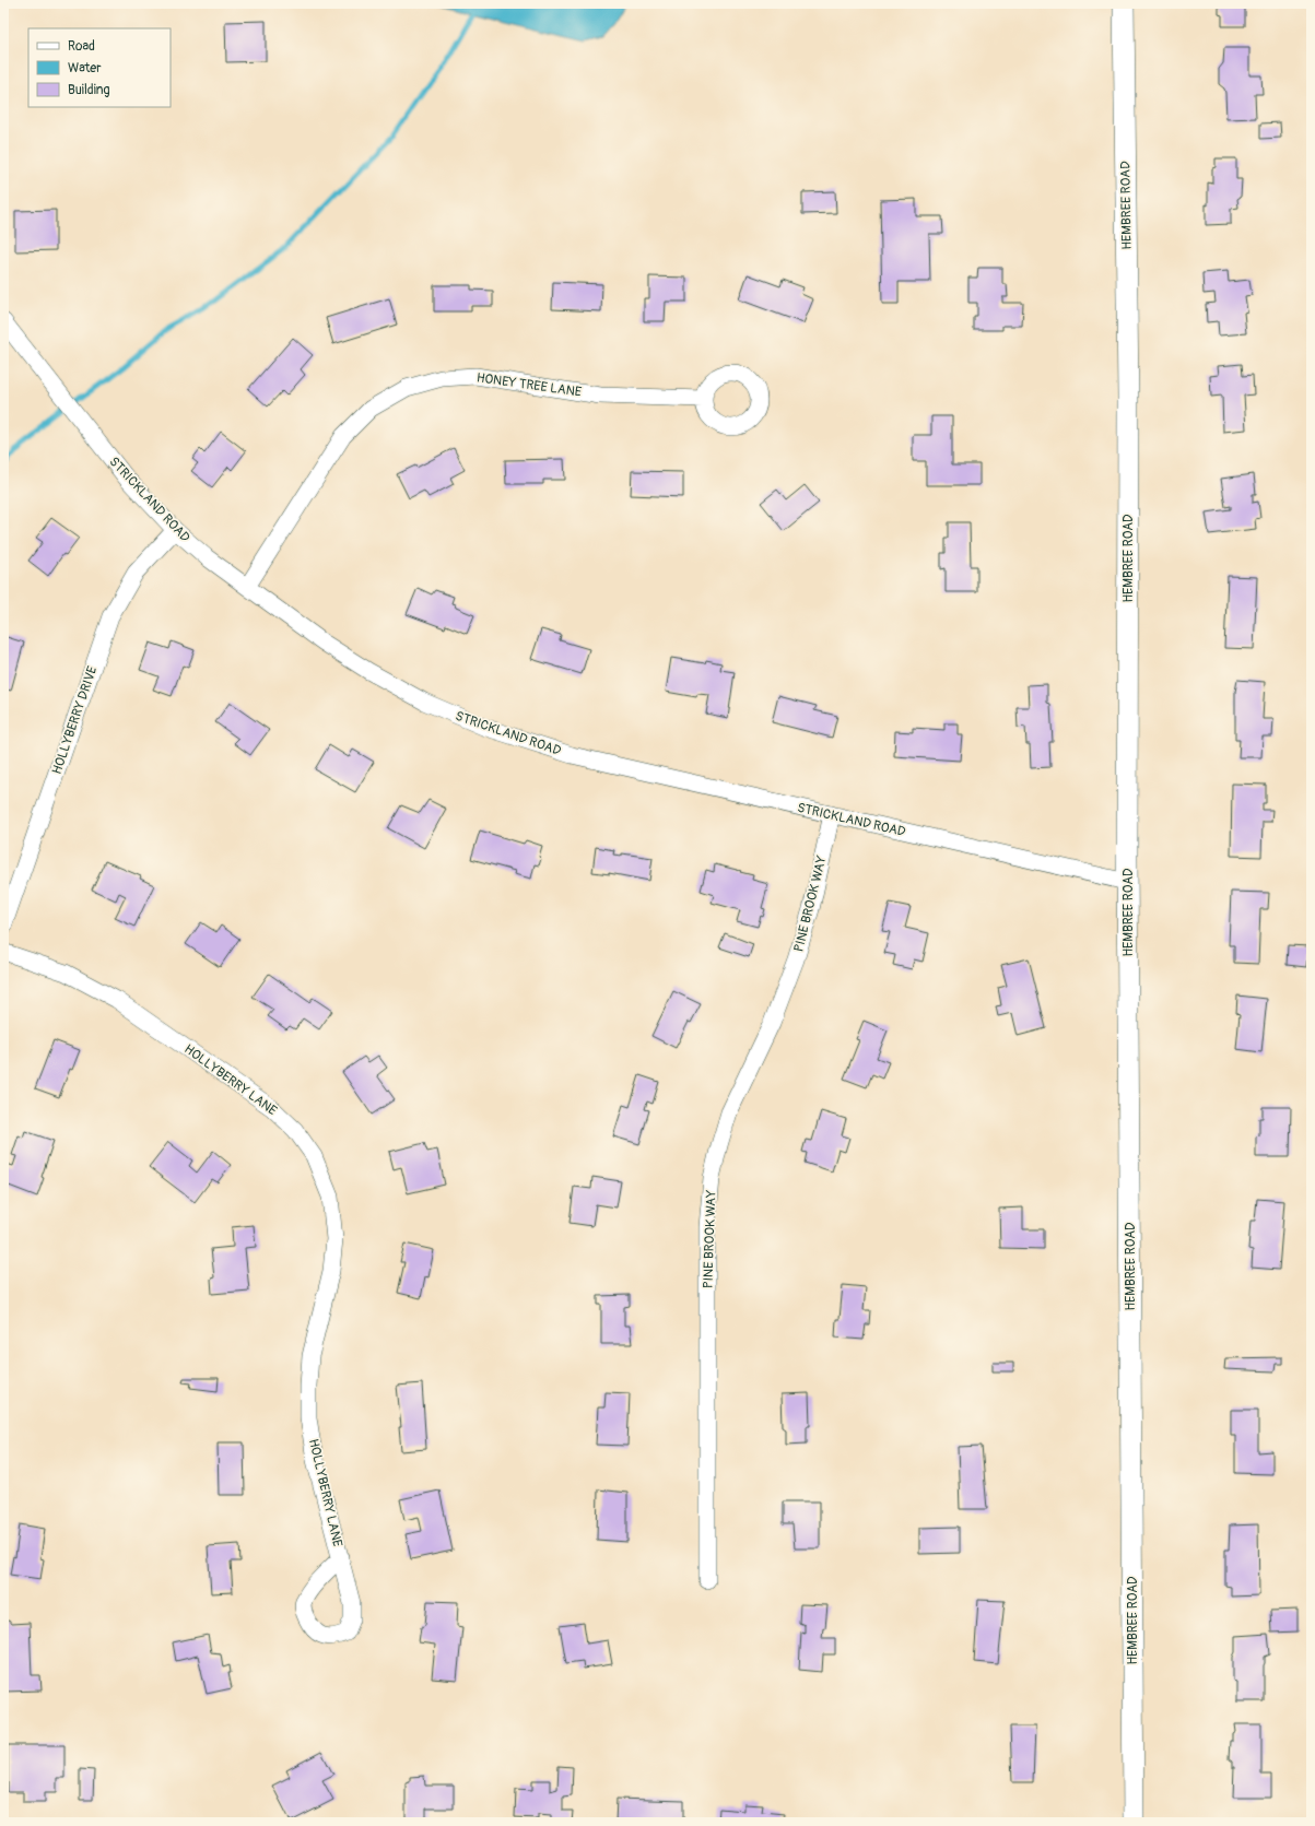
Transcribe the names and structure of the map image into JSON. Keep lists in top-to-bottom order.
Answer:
{
  "streets": {
    "street": [
      "HEMBREE ROAD",
      "HONEY TREE LANE",
      "STRICKLAND ROAD",
      "HOLLYBERRY DRIVE",
      "PINE BROOK WAY",
      "HOLLYBERRY LANE"
    ]
  },
  "crossings": [
    ["HEMBREE ROAD", "STRICKLAND ROAD"],
    ["HONEY TREE LANE", "STRICKLAND ROAD"],
    ["STRICKLAND ROAD", "HOLLYBERRY DRIVE"],
    ["STRICKLAND ROAD", "PINE BROOK WAY"]
  ],
  "legend": ["Road", "Water", "Building"]
}
